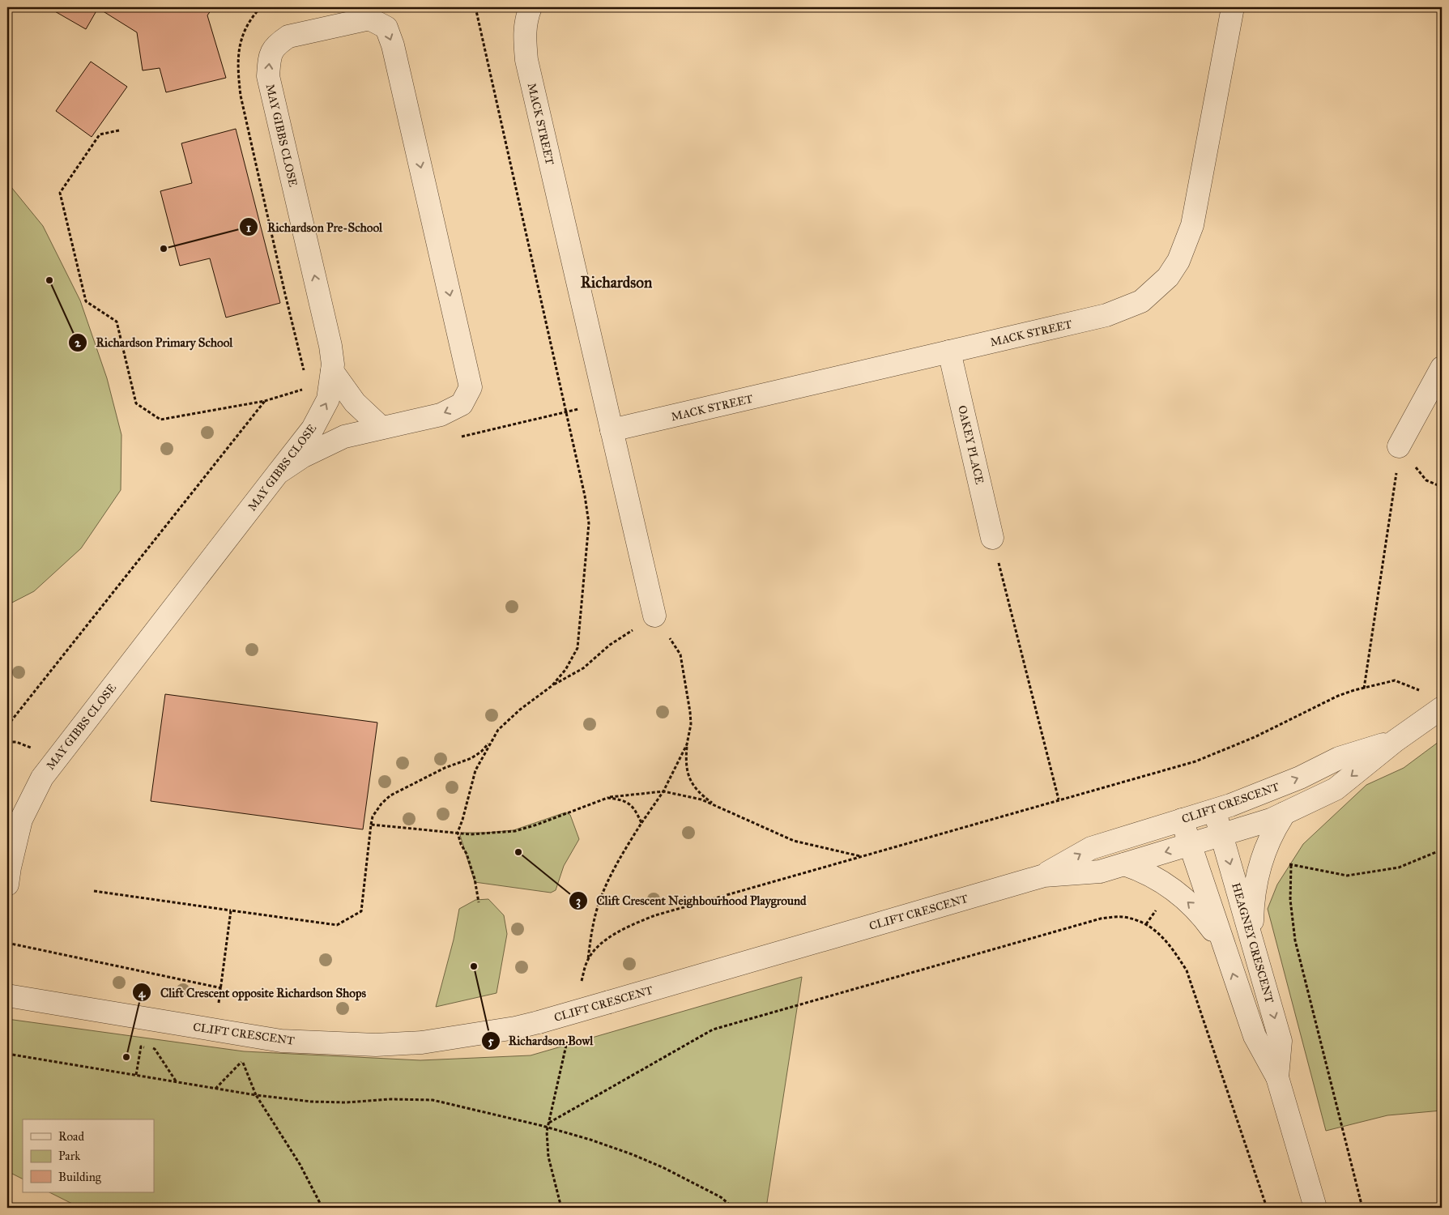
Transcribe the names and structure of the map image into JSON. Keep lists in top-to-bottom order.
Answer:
{
  "streets": {
    "street": [
      "MACK STREET",
      "MAY GIBBS CLOSE",
      "OAKEY PLACE",
      "CLIFT CRESCENT",
      "HEAGNEY CRESCENT"
    ]
  },
  "crossings": [
    ["MACK STREET", "OAKEY PLACE"],
    ["CLIFT CRESCENT", "HEAGNEY CRESCENT"]
  ],
  "districts": ["Richardson"],
  "places": [
    "Richardson Pre-School",
    "Richardson Primary School",
    "Clift Crescent Neighbourhood Playground",
    "Richardson Bowl",
    "Clift Crescent opposite Richardson Shops"
  ],
  "legend": ["Road", "Park", "Building"]
}
